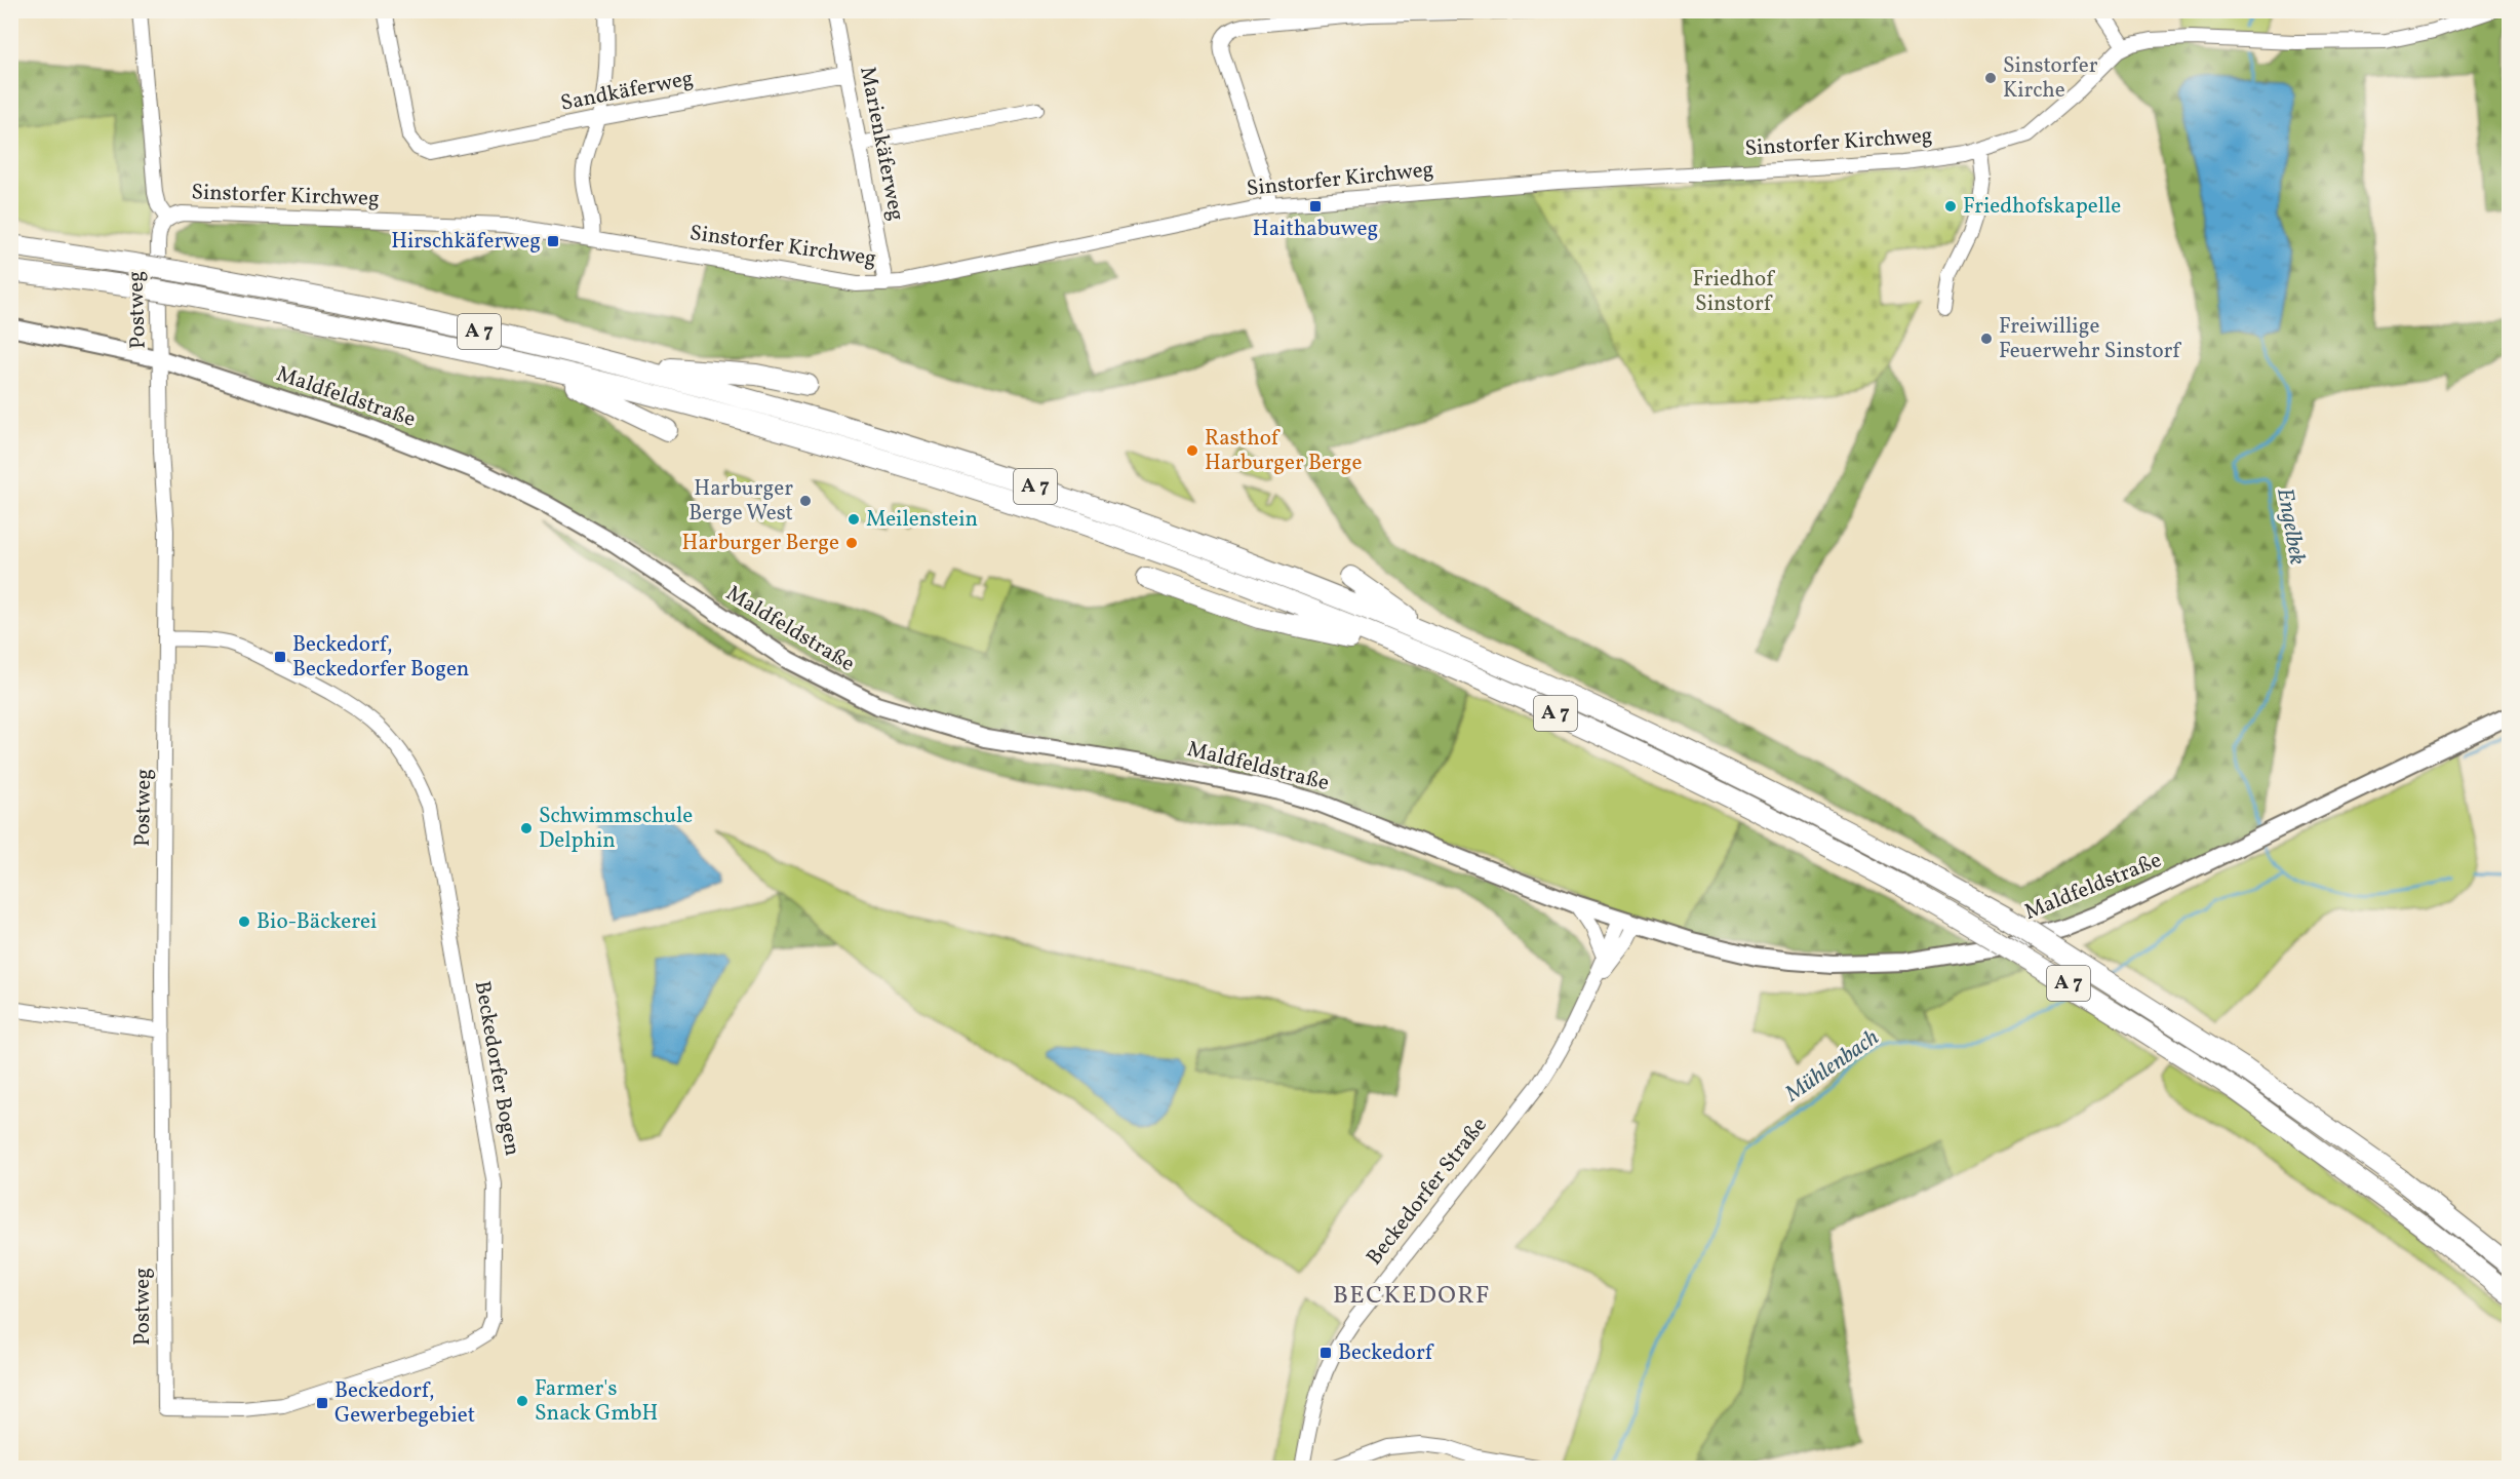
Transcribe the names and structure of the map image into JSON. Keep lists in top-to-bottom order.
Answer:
{
  "streets": {
    "highway": ["A 7"],
    "main road": ["Maldfeldstraße"],
    "street": [
      "Sandkäferweg",
      "Sinstorfer Kirchweg",
      "Marienkäferweg",
      "Postweg",
      "Beckedorfer Bogen",
      "Beckedorfer Straße"
    ]
  },
  "crossings": [
    ["Sandkäferweg", "Marienkäferweg"],
    ["Sinstorfer Kirchweg", "Marienkäferweg"],
    ["Sinstorfer Kirchweg", "Postweg"],
    ["Postweg", "Maldfeldstraße"],
    ["Postweg", "Beckedorfer Bogen"],
    ["Maldfeldstraße", "Beckedorfer Straße"]
  ],
  "districts": ["BECKEDORF"],
  "water": ["Engelbek", "Mühlenbach"],
  "parks": ["Friedhof Sinstorf"],
  "places": {
    "other": [
      "Sinstorfer Kirche",
      "Friedhofskapelle",
      "Freiwillige Feuerwehr Sinstorf",
      "Rasthof Harburger Berge",
      "Harburger Berge West",
      "Meilenstein",
      "Harburger Berge",
      "Schwimmschule Delphin",
      "Bio-Bäckerei",
      "Farmer's Snack GmbH"
    ],
    "transit": [
      "Haithabuweg",
      "Hirschkäferweg",
      "Beckedorf, Beckedorfer Bogen",
      "Beckedorf",
      "Beckedorf, Gewerbegebiet"
    ]
  }
}
